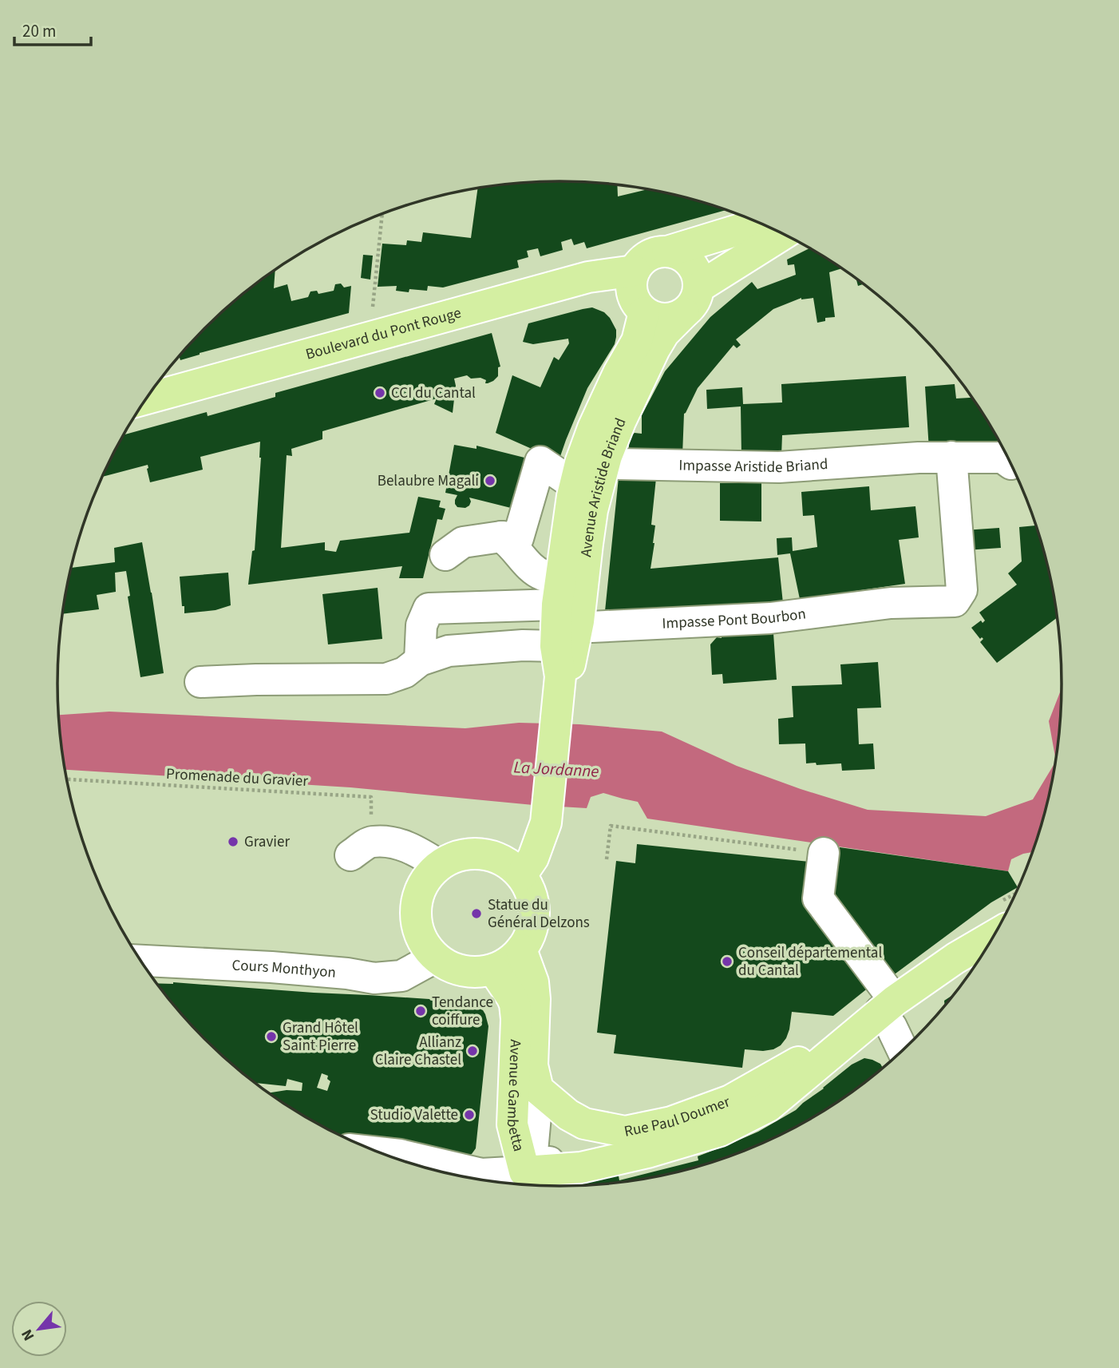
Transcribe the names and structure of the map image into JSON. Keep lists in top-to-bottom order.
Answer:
{
  "streets": {
    "main road": [
      "Boulevard du Pont Rouge",
      "Avenue Aristide Briand",
      "Avenue Gambetta",
      "Rue Paul Doumer"
    ],
    "street": ["Impasse Aristide Briand", "Impasse Pont Bourbon", "Cours Monthyon"],
    "path": ["Promenade du Gravier"]
  },
  "crossings": [
    ["Boulevard du Pont Rouge", "Avenue Aristide Briand"],
    ["Impasse Aristide Briand", "Avenue Aristide Briand"],
    ["Impasse Aristide Briand", "Impasse Pont Bourbon"],
    ["Avenue Aristide Briand", "Impasse Pont Bourbon"],
    ["Avenue Aristide Briand", "Cours Monthyon"],
    ["Avenue Aristide Briand", "Avenue Gambetta"],
    ["Cours Monthyon", "Avenue Gambetta"],
    ["Avenue Gambetta", "Rue Paul Doumer"]
  ],
  "water": ["La Jordanne"],
  "places": [
    "CCI du Cantal",
    "Belaubre Magali",
    "Gravier",
    "Statue du Général Delzons",
    "Conseil départemental du Cantal",
    "Tendance coiffure",
    "Grand Hôtel Saint Pierre",
    "Allianz Claire Chastel",
    "Studio Valette"
  ],
  "scale_bar": "20 m",
  "north": "bottom left"
}
